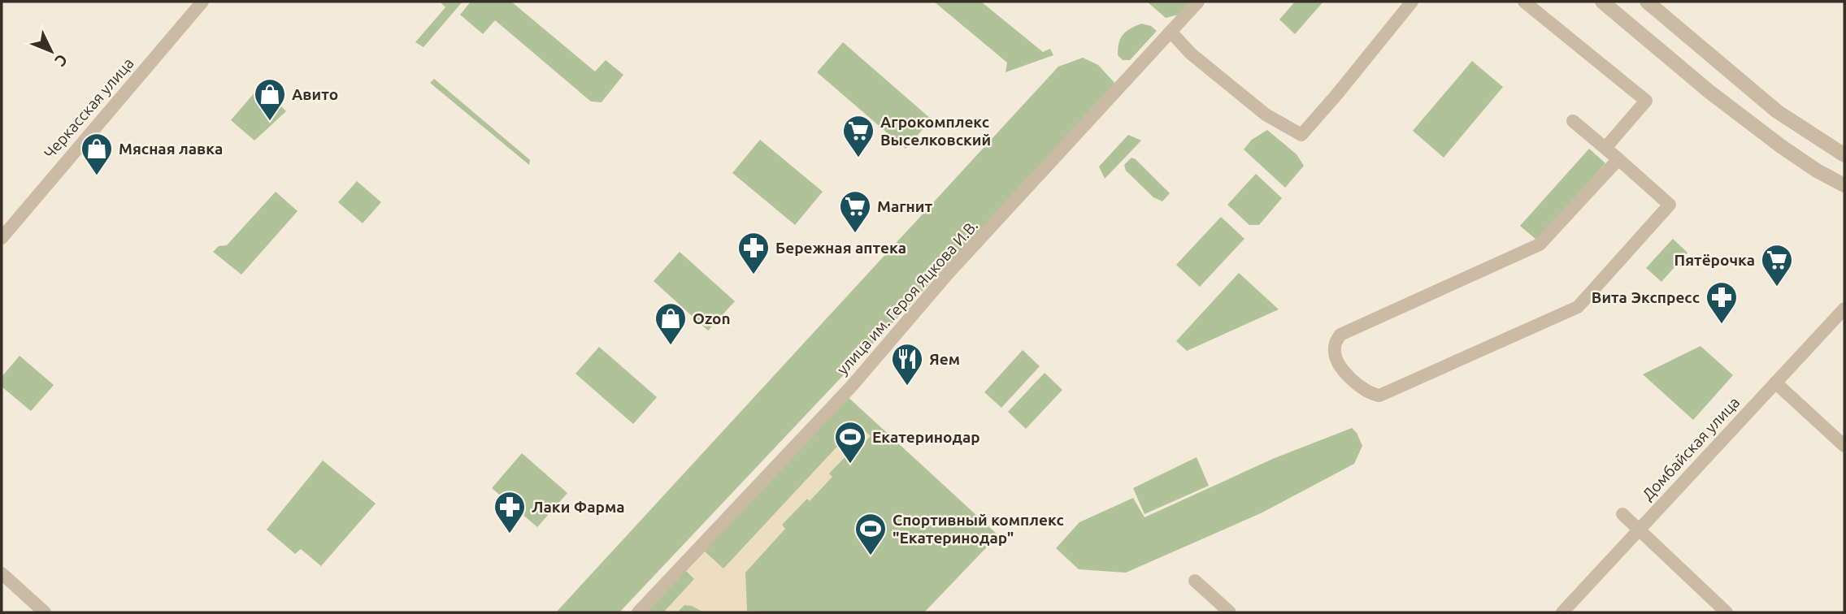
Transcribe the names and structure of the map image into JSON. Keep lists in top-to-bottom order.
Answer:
{
  "streets": {
    "street": ["Черкасская улица", "улица им. Героя Яцкова И.В.", "Домбайская улица"]
  },
  "places": {
    "shop": ["Авито", "Мясная лавка", "Ozon"],
    "supermarket": ["Агрокомплекс Выселковский", "Магнит", "Пятёрочка"],
    "pharmacy": ["Бережная аптека", "Вита Экспресс", "Лаки Фарма"],
    "restaurant": ["Яем"],
    "sports": ["Екатеринодар", "Спортивный комплекс \"Екатеринодар\""]
  },
  "north": "bottom right"
}
